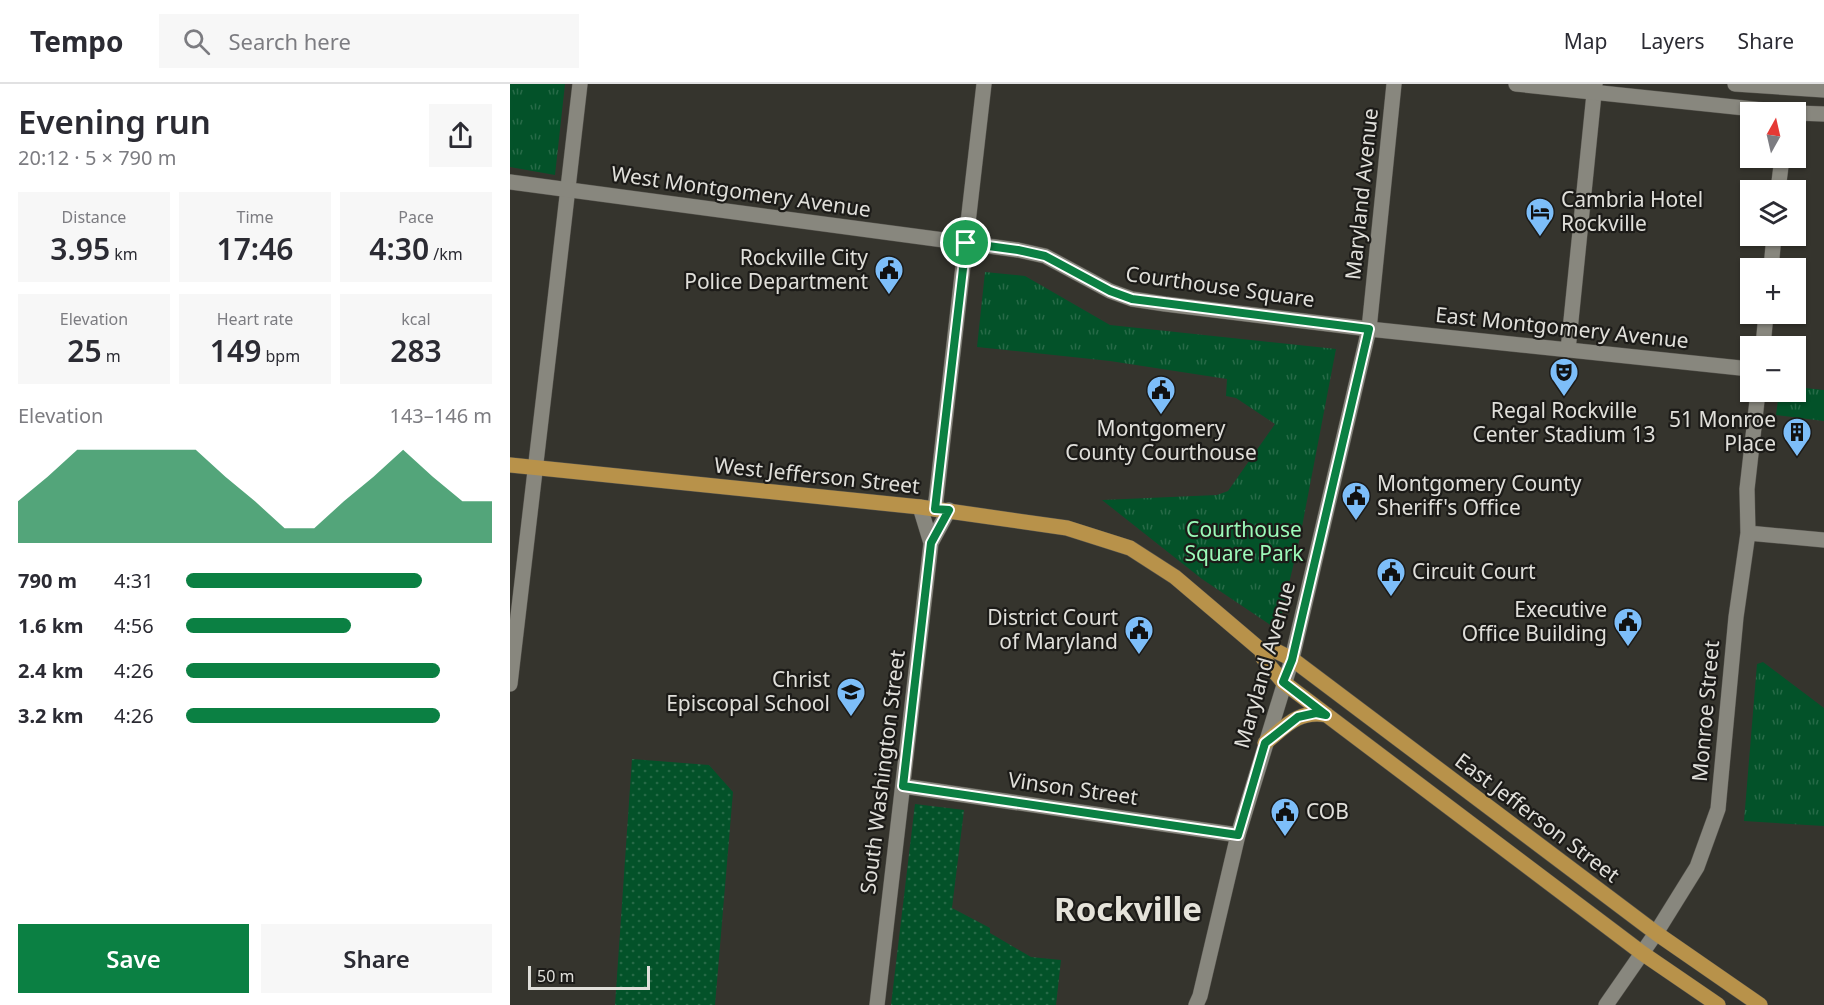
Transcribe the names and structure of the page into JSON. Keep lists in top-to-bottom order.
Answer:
{
  "streets": {
    "main road": ["West Jefferson Street", "East Jefferson Street"],
    "street": [
      "West Montgomery Avenue",
      "Maryland Avenue",
      "Courthouse Square",
      "East Montgomery Avenue",
      "Monroe Street",
      "South Washington Street",
      "Vinson Street"
    ]
  },
  "crossings": [
    ["West Montgomery Avenue", "Courthouse Square"],
    ["West Montgomery Avenue", "South Washington Street"],
    ["Maryland Avenue", "Courthouse Square"],
    ["Maryland Avenue", "East Montgomery Avenue"],
    ["Maryland Avenue", "West Jefferson Street"],
    ["Maryland Avenue", "Vinson Street"],
    ["Maryland Avenue", "East Jefferson Street"],
    ["Courthouse Square", "East Montgomery Avenue"],
    ["Courthouse Square", "South Washington Street"],
    ["West Jefferson Street", "South Washington Street"],
    ["West Jefferson Street", "East Jefferson Street"],
    ["Monroe Street", "East Jefferson Street"],
    ["South Washington Street", "Vinson Street"]
  ],
  "districts": ["Rockville"],
  "parks": ["Courthouse Square Park"],
  "places": {
    "hotel": ["Cambria Hotel Rockville"],
    "public building": [
      "Rockville City Police Department",
      "Montgomery County Courthouse",
      "Montgomery County Sheriff's Office",
      "Circuit Court",
      "Executive Office Building",
      "District Court of Maryland",
      "COB"
    ],
    "theatre": ["Regal Rockville Center Stadium 13"],
    "building": ["51 Monroe Place"],
    "school or university": ["Christ Episcopal School"]
  },
  "scale_bar": "50 m",
  "north": "top",
  "page": {
    "header": "Tempo",
    "search": "Search here",
    "nav": ["Map", "Layers", "Share"],
    "heading": ["Evening run", "20:12 · 5 × 790 m"],
    "map_buttons": ["+", "−"],
    "stats": [
      ["Distance", "3.95 km"],
      ["Time", "17:46"],
      ["Pace", "4:30 /km"],
      ["Elevation", "25 m"],
      ["Heart rate", "149 bpm"],
      ["kcal", "283"]
    ],
    "chart": ["Elevation", "143–146 m"],
    "list": [
      {
        "name": "790 m",
        "note": "4:31"
      },
      {
        "name": "1.6 km",
        "note": "4:56"
      },
      {
        "name": "2.4 km",
        "note": "4:26"
      },
      {
        "name": "3.2 km",
        "note": "4:26"
      }
    ],
    "buttons": ["Save", "Share"],
    "scale": "50 m"
  }
}
